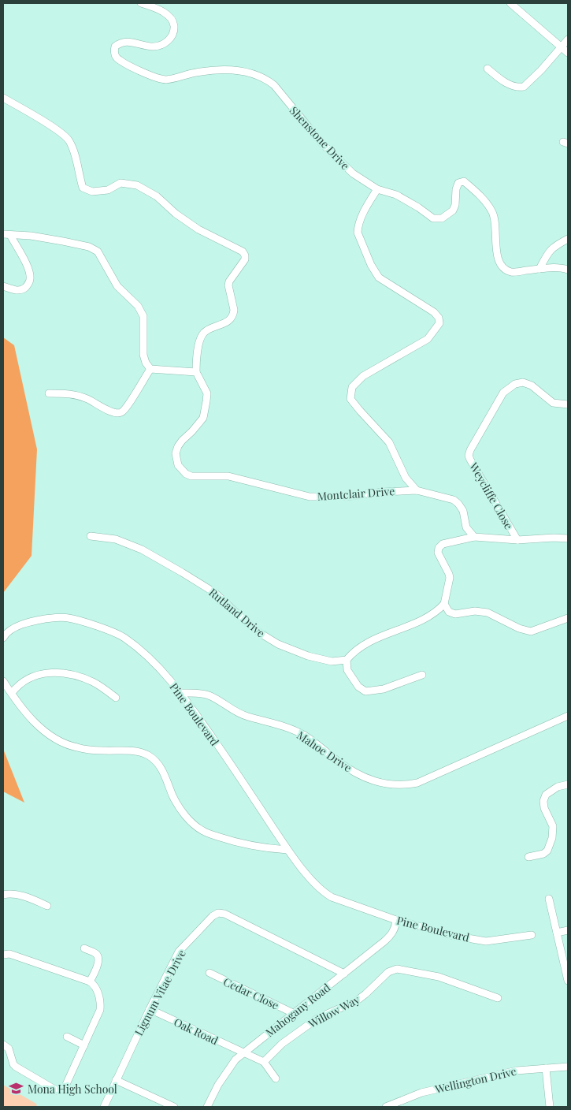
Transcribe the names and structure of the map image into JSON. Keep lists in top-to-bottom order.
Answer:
{
  "streets": {
    "street": [
      "Shenstone Drive",
      "Montclair Drive",
      "Weycliffe Close",
      "Rutland Drive",
      "Pine Boulevard",
      "Mahoe Drive",
      "Lignum Vitae Drive",
      "Cedar Close",
      "Mahogany Road",
      "Willow Way",
      "Oak Road",
      "Wellington Drive"
    ]
  },
  "crossings": [
    ["Pine Boulevard", "Mahoe Drive"],
    ["Pine Boulevard", "Mahogany Road"],
    ["Lignum Vitae Drive", "Mahogany Road"],
    ["Lignum Vitae Drive", "Oak Road"],
    ["Cedar Close", "Mahogany Road"],
    ["Mahogany Road", "Oak Road"]
  ],
  "places": {
    "school or university": ["Mona High School"]
  }
}
